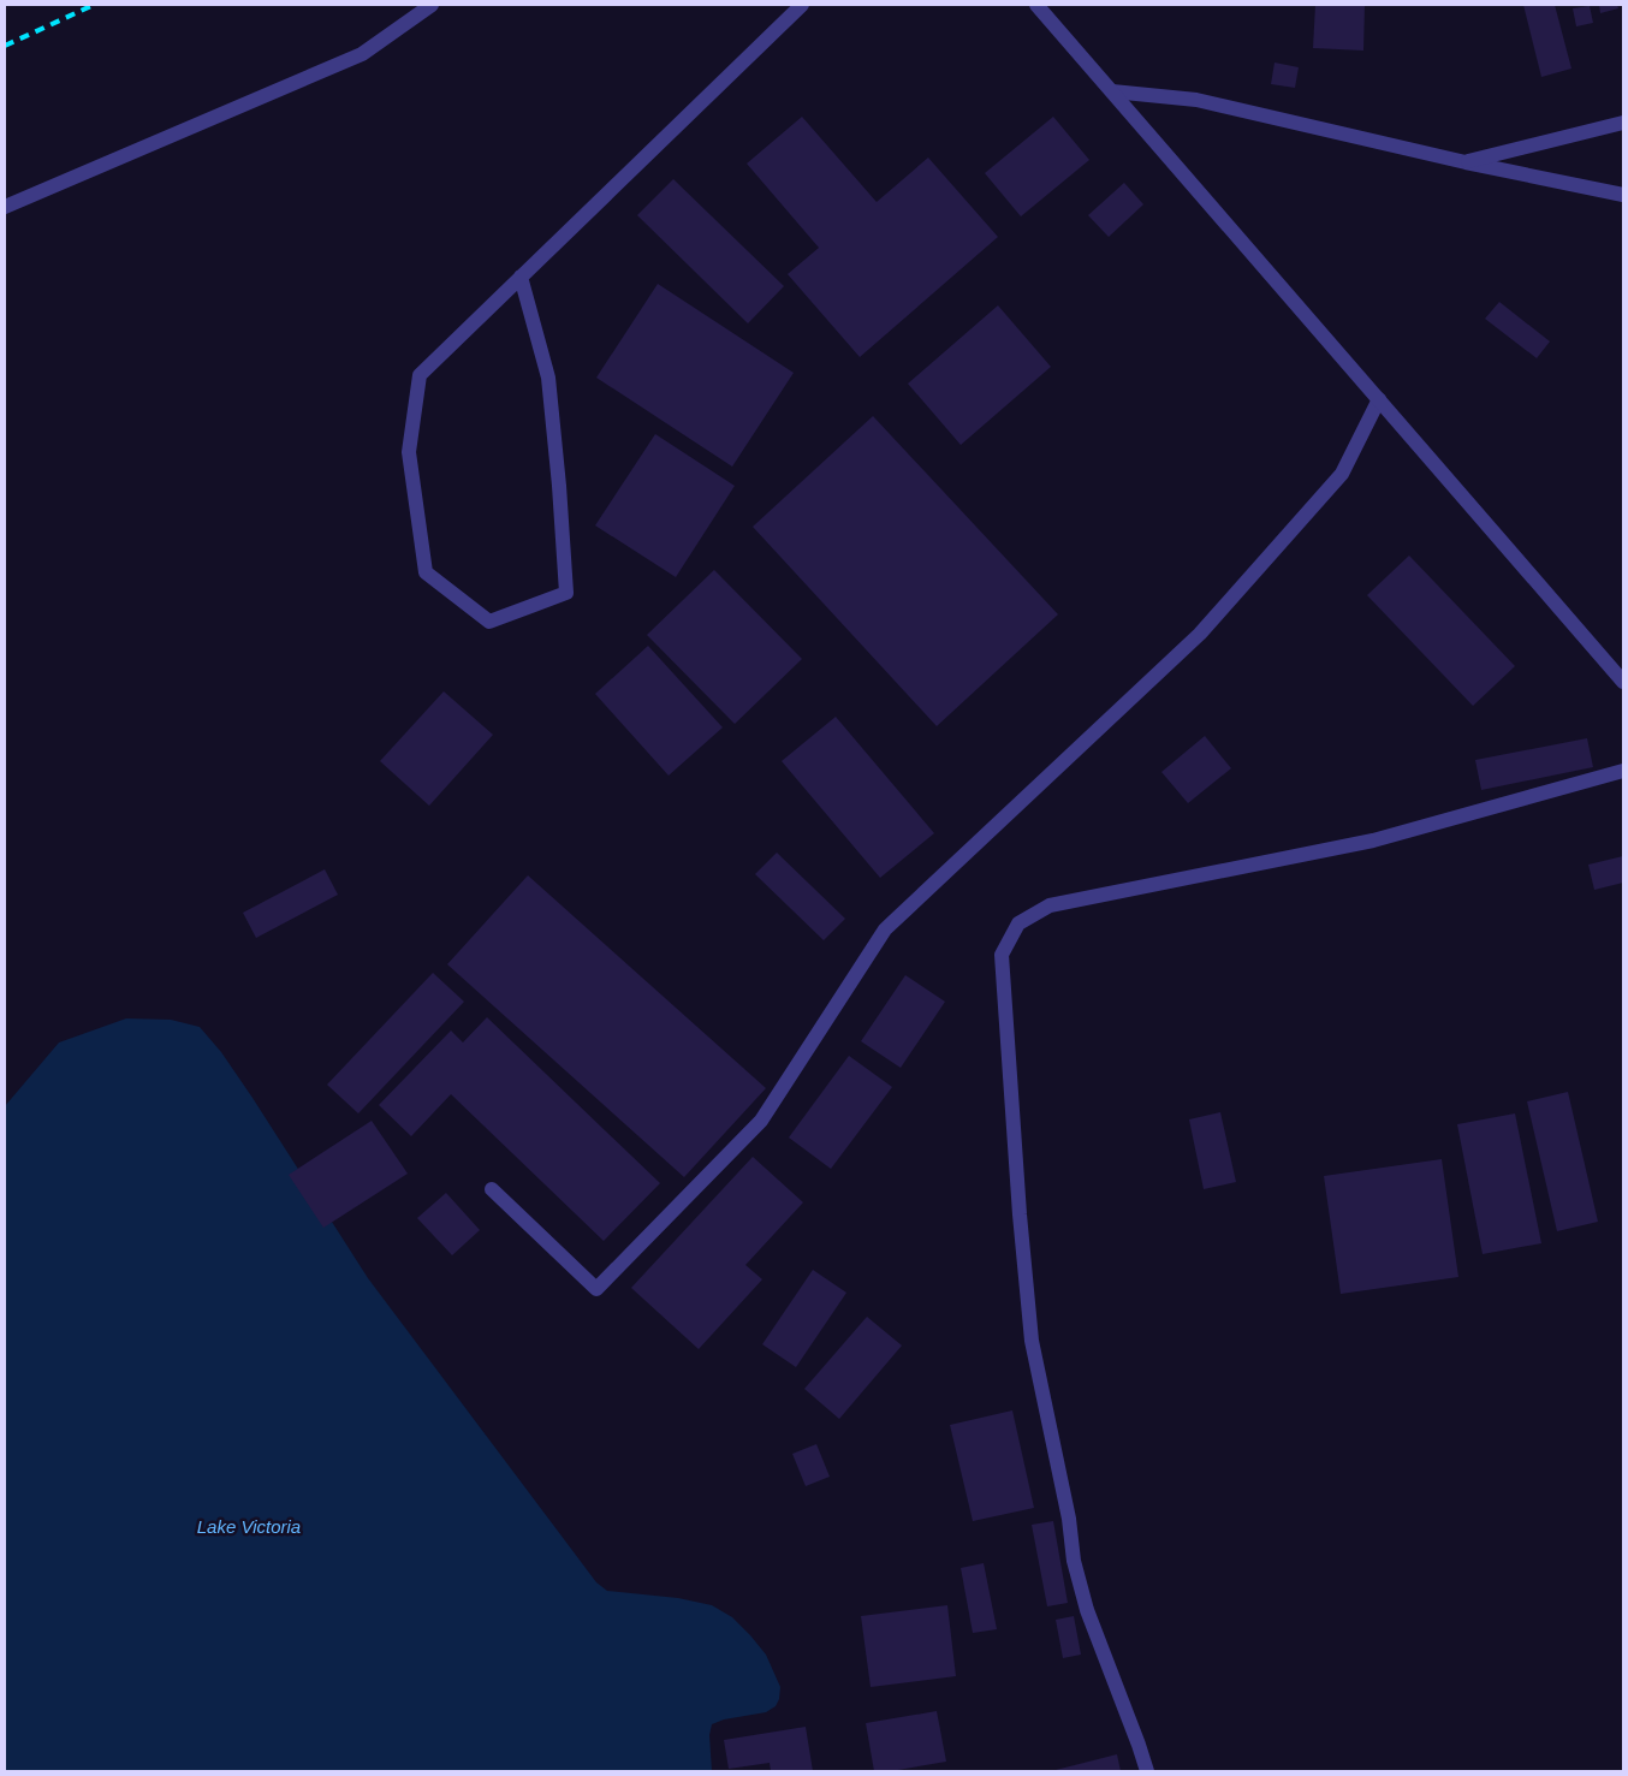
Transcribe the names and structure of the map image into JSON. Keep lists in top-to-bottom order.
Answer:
{
  "water": ["Lake Victoria"]
}
